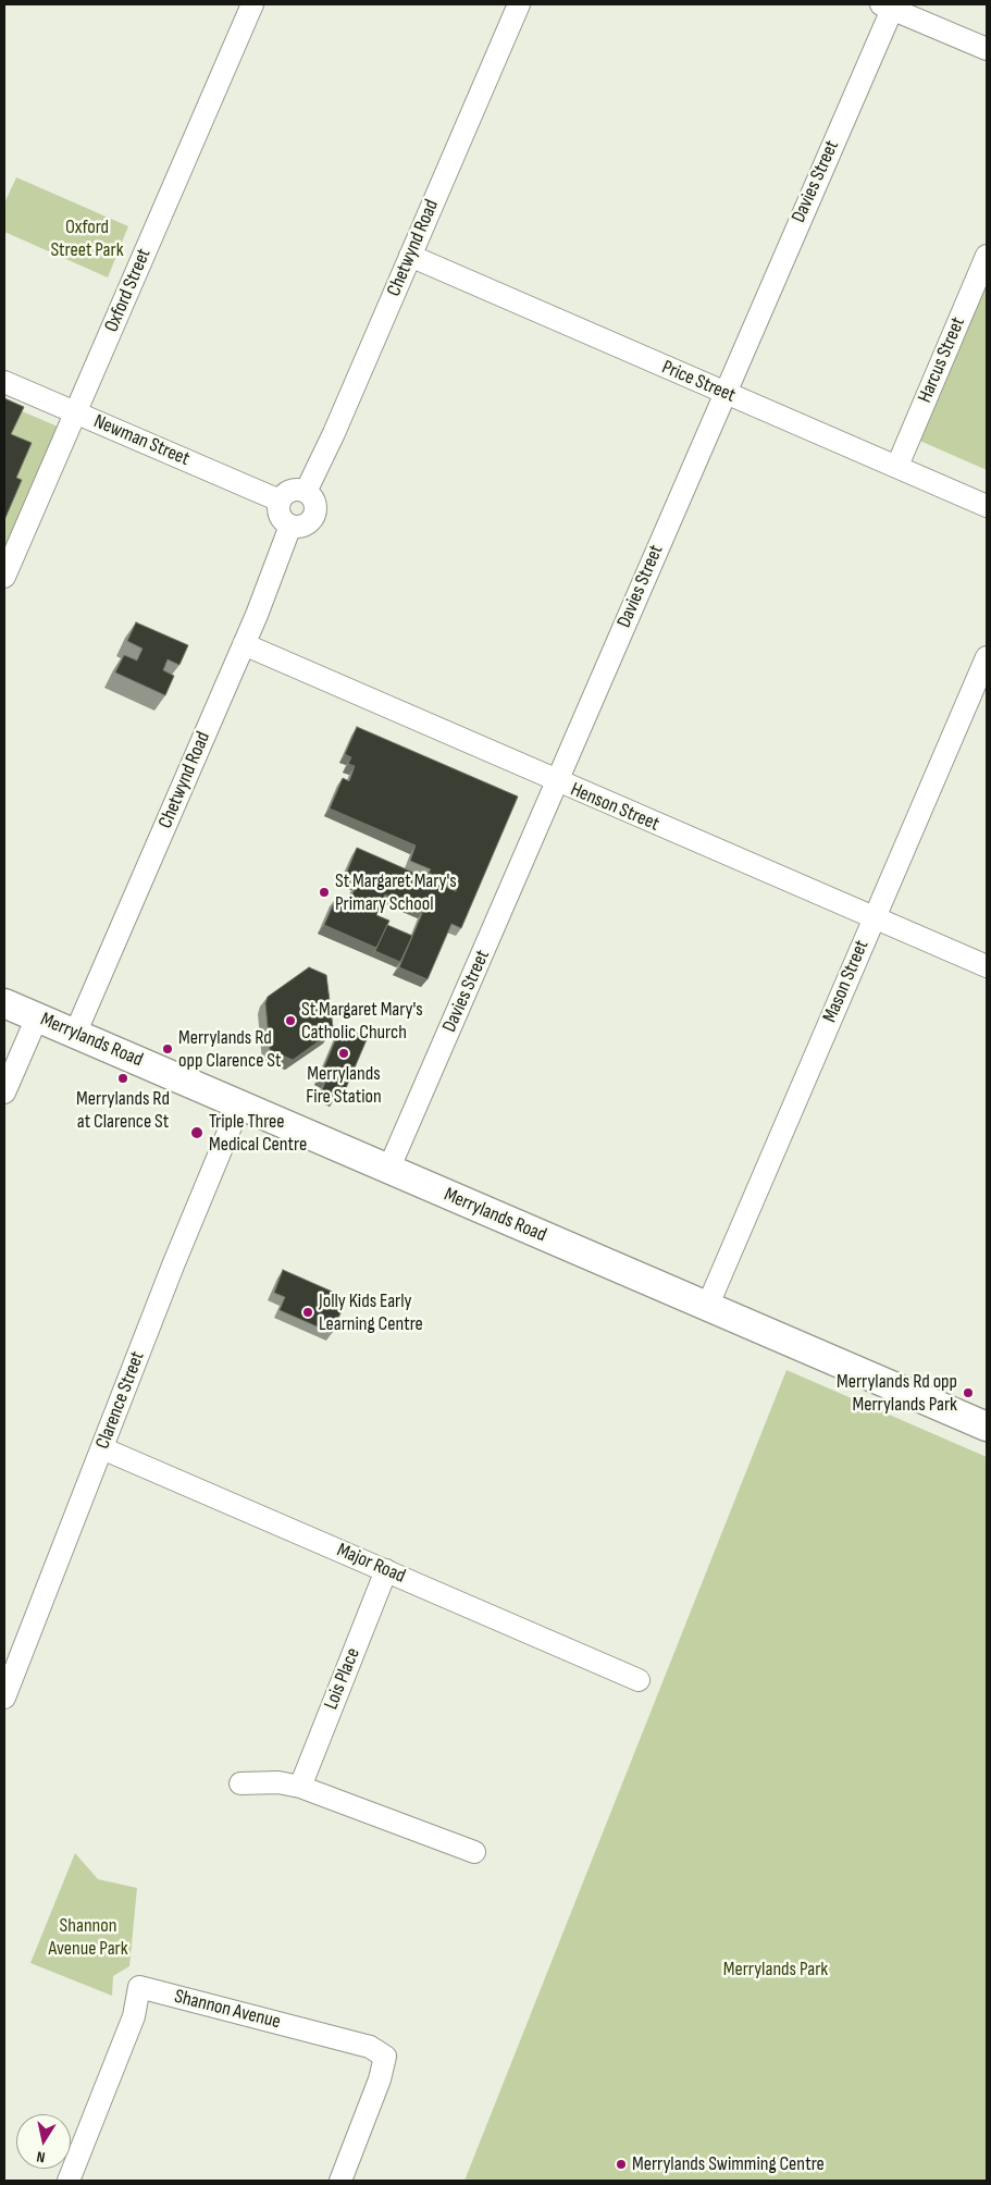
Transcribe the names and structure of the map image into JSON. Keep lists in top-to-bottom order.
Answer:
{
  "streets": {
    "main road": ["Merrylands Road"],
    "street": [
      "Davies Street",
      "Chetwynd Road",
      "Oxford Street",
      "Harcus Street",
      "Price Street",
      "Newman Street",
      "Henson Street",
      "Mason Street",
      "Clarence Street",
      "Major Road",
      "Lois Place",
      "Shannon Avenue"
    ]
  },
  "crossings": [
    ["Davies Street", "Price Street"],
    ["Davies Street", "Henson Street"],
    ["Davies Street", "Merrylands Road"],
    ["Chetwynd Road", "Price Street"],
    ["Chetwynd Road", "Newman Street"],
    ["Chetwynd Road", "Henson Street"],
    ["Chetwynd Road", "Merrylands Road"],
    ["Oxford Street", "Newman Street"],
    ["Harcus Street", "Price Street"],
    ["Henson Street", "Mason Street"],
    ["Mason Street", "Merrylands Road"],
    ["Merrylands Road", "Clarence Street"],
    ["Clarence Street", "Major Road"],
    ["Major Road", "Lois Place"]
  ],
  "parks": ["Oxford Street Park", "Shannon Avenue Park", "Merrylands Park"],
  "places": [
    "St Margaret Mary's Primary School",
    "St Margaret Mary's Catholic Church",
    "Merrylands Rd opp Clarence St",
    "Merrylands Fire Station",
    "Merrylands Rd at Clarence St",
    "Triple Three Medical Centre",
    "Jolly Kids Early Learning Centre",
    "Merrylands Rd opp Merrylands Park",
    "Merrylands Swimming Centre"
  ],
  "north": "bottom"
}
